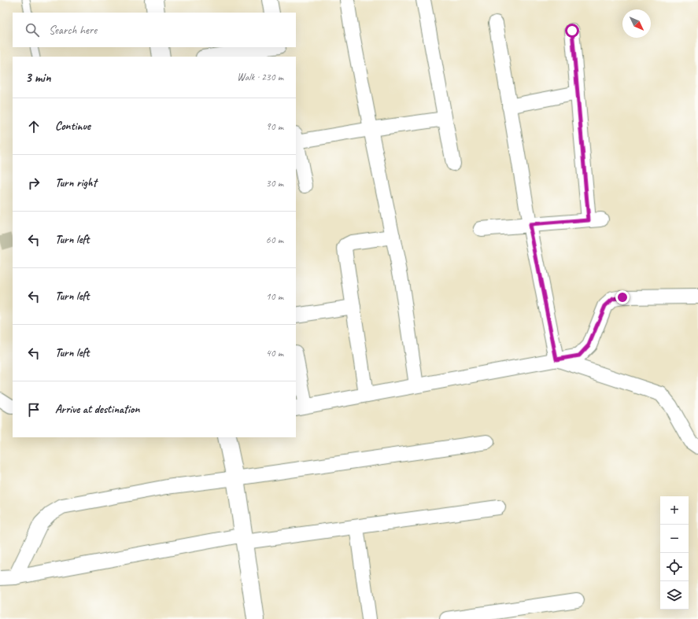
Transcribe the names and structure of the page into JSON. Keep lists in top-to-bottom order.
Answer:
{
  "north": "bottom right",
  "page": {
    "search": "Search here",
    "heading": ["3 min", "Walk · 230 m"],
    "list": [
      ["Continue", "90 m"],
      ["Turn right", "30 m"],
      ["Turn left", "60 m"],
      ["Turn left", "10 m"],
      ["Turn left", "40 m"],
      "Arrive at destination"
    ],
    "map_buttons": ["+", "−"]
  }
}
